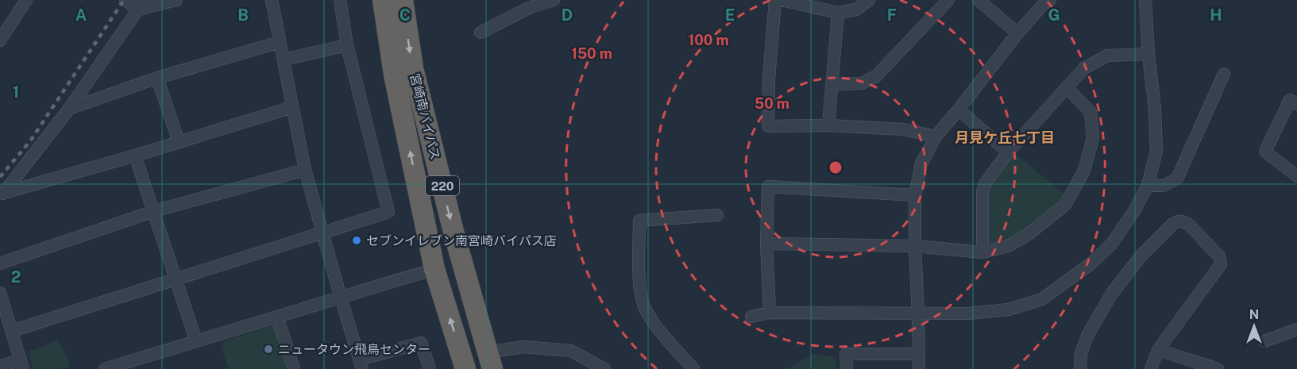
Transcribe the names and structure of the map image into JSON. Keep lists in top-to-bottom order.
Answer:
{
  "streets": {
    "highway": ["宮崎南バイパス", "220"]
  },
  "districts": ["月見ケ丘七丁目"],
  "places": ["セブンイレブン南宮崎バイパス店", "ニュータウン飛鳥センター"],
  "north": "top",
  "grid": {
    "columns": [
      "A",
      "B",
      "C",
      "D",
      "E",
      "F",
      "G",
      "H"
    ],
    "rows": ["1", "2"]
  },
  "rings": ["100 m", "150 m", "50 m"]
}
